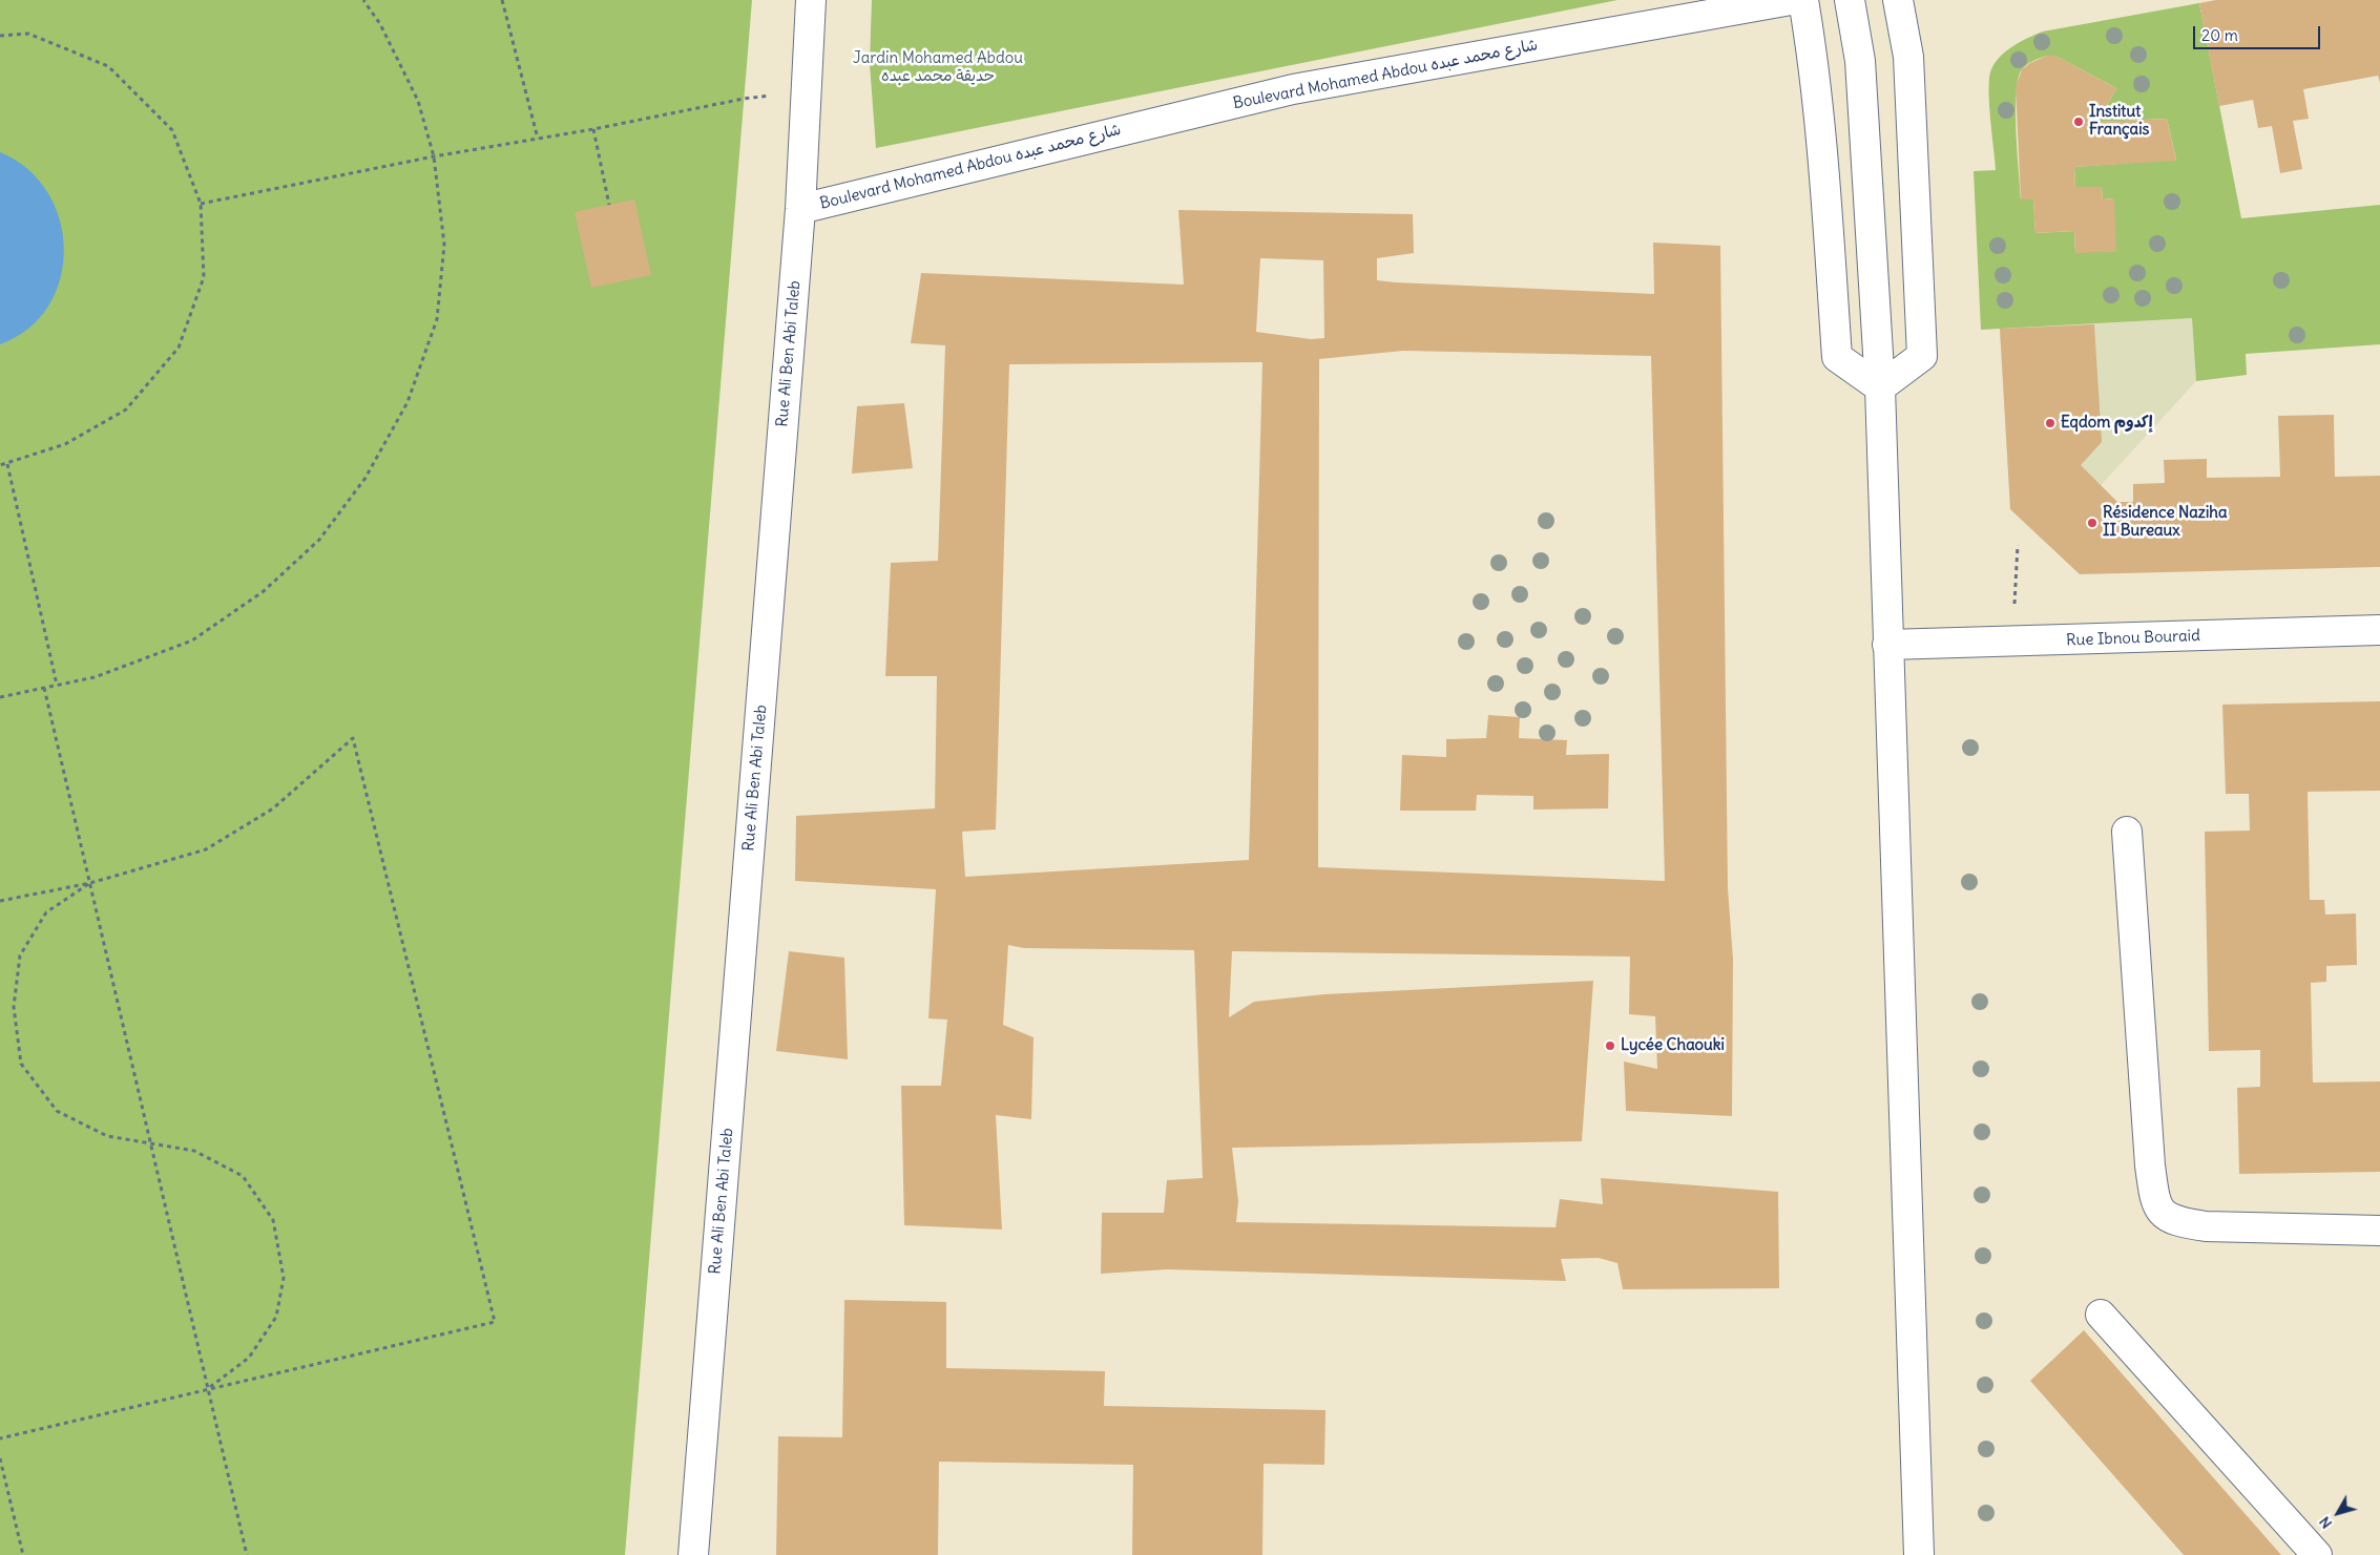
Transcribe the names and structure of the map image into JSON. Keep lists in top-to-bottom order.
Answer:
{
  "streets": {
    "street": ["Boulevard Mohamed Abdou شارع محمد عبده", "Rue Ali Ben Abi Taleb", "Rue Ibnou Bouraid"]
  },
  "crossings": [
    ["Boulevard Mohamed Abdou شارع محمد عبده", "Rue Ali Ben Abi Taleb"]
  ],
  "parks": ["Jardin Mohamed Abdou حديقة محمد عبده"],
  "places": [
    "Institut Français",
    "Eqdom إكدوم",
    "Résidence Naziha II Bureaux",
    "Lycée Chaouki"
  ],
  "scale_bar": "20 m",
  "north": "bottom left"
}
